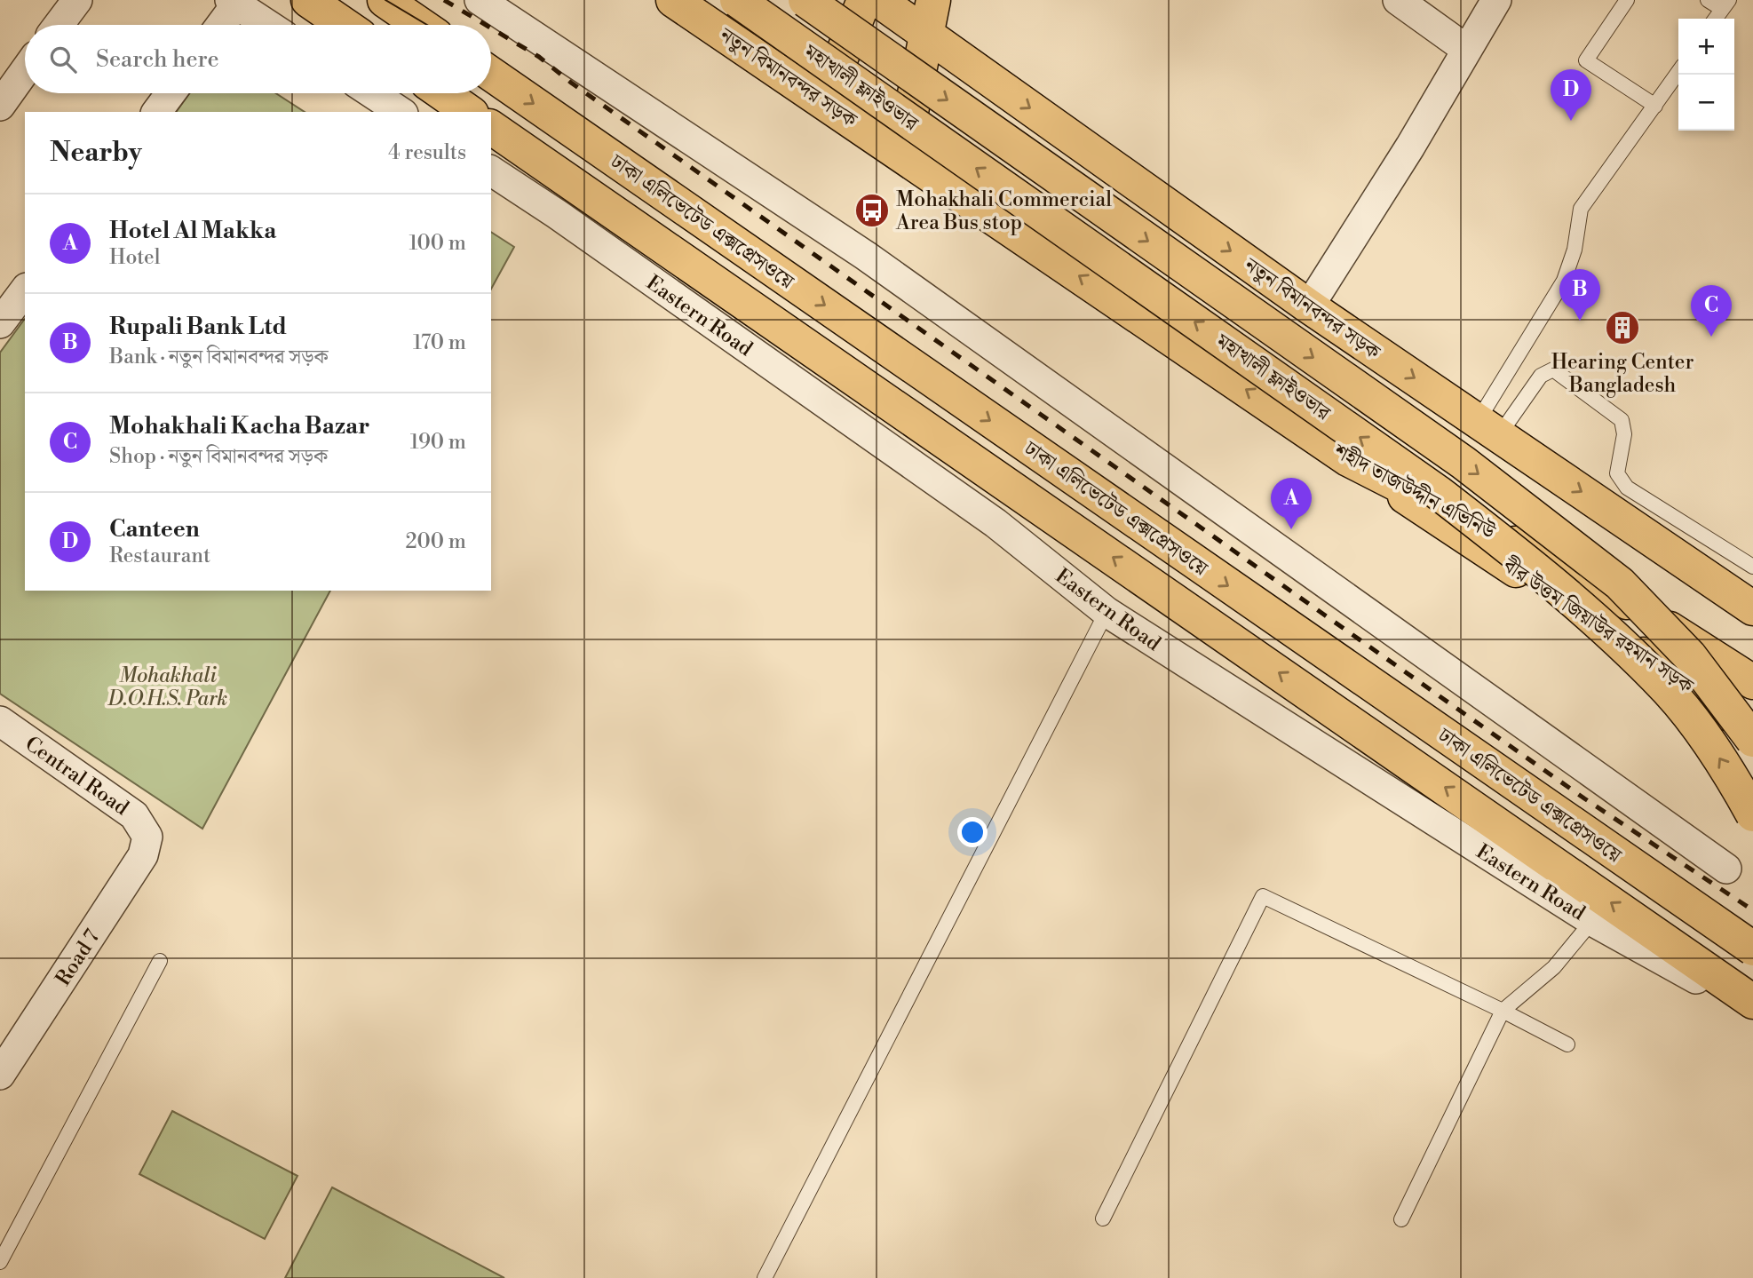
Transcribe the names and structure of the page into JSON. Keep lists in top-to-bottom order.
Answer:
{
  "streets": {
    "main road": [
      "নতুন বিমানবন্দর সড়ক",
      "মহাখালী ফ্লাইওভার",
      "ঢাকা এলিভেটেড এক্সপ্রেসওয়ে",
      "শহীদ তাজউদ্দীন এভিনিউ",
      "বীর উত্তম জিয়াউর রহমান সড়ক"
    ],
    "street": ["Eastern Road", "Central Road", "Road 7"]
  },
  "crossings": [
    ["নতুন বিমানবন্দর সড়ক", "শহীদ তাজউদ্দীন এভিনিউ"],
    ["শহীদ তাজউদ্দীন এভিনিউ", "বীর উত্তম জিয়াউর রহমান সড়ক"],
    ["Central Road", "Road 7"]
  ],
  "one_way": ["নতুন বিমানবন্দর সড়ক", "শহীদ তাজউদ্দীন এভিনিউ"],
  "parks": ["Mohakhali D.O.H.S. Park"],
  "places": {
    "bus stop": ["Mohakhali Commercial Area Bus stop"],
    "building": ["Hearing Center Bangladesh"]
  },
  "page": {
    "map_buttons": ["+", "−"],
    "search": "Search here",
    "pins": [
      "D",
      "B",
      "C",
      "A"
    ],
    "heading": ["Nearby", "4 results"],
    "list": [
      {
        "mark": "A",
        "name": "Hotel Al Makka",
        "note": "Hotel",
        "value": "100 m"
      },
      {
        "mark": "B",
        "name": "Rupali Bank Ltd",
        "note": "Bank · নতুন বিমানবন্দর সড়ক",
        "value": "170 m"
      },
      {
        "mark": "C",
        "name": "Mohakhali Kacha Bazar",
        "note": "Shop · নতুন বিমানবন্দর সড়ক",
        "value": "190 m"
      },
      {
        "mark": "D",
        "name": "Canteen",
        "note": "Restaurant",
        "value": "200 m"
      }
    ]
  }
}
